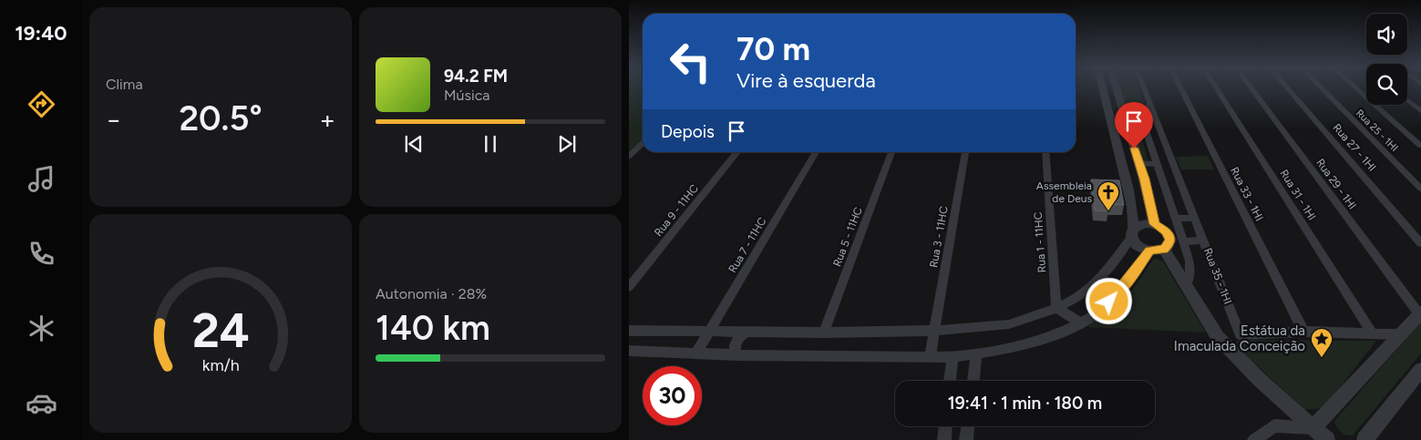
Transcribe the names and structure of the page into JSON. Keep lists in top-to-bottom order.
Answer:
{
  "streets": {
    "street": [
      "Rua 25 - 1HI",
      "Rua 27 - 1HI",
      "Rua 29 - 1HI",
      "Rua 33 - 1HI",
      "Rua 31 - 1HI",
      "Rua 9 - 11HC",
      "Rua 5 - 11HC",
      "Rua 3 - 11HC",
      "Rua 1 - 11HC",
      "Rua 7 - 11HC",
      "Rua 35 - 1HI"
    ]
  },
  "crossings": [
    ["Rua 33 - 1HI", "Rua 35 - 1HI"],
    ["Rua 31 - 1HI", "Rua 35 - 1HI"]
  ],
  "places": {
    "church": ["Assembleia de Deus"],
    "place": ["Estátua da Imaculada Conceição"]
  },
  "page": {
    "tabs": "19:40",
    "tile": [
      "Clima",
      ["Autonomia · 28%", "140 km"]
    ],
    "turn": ["70 m", "Vire à esquerda"],
    "song": ["94.2 FM", "Música"],
    "heat": ["−", "20.5°", "+"],
    "then": "Depois",
    "limit": "30",
    "trip": "19:41 · 1 min · 180 m",
    "gauge": ["24", "km/h"]
  }
}
